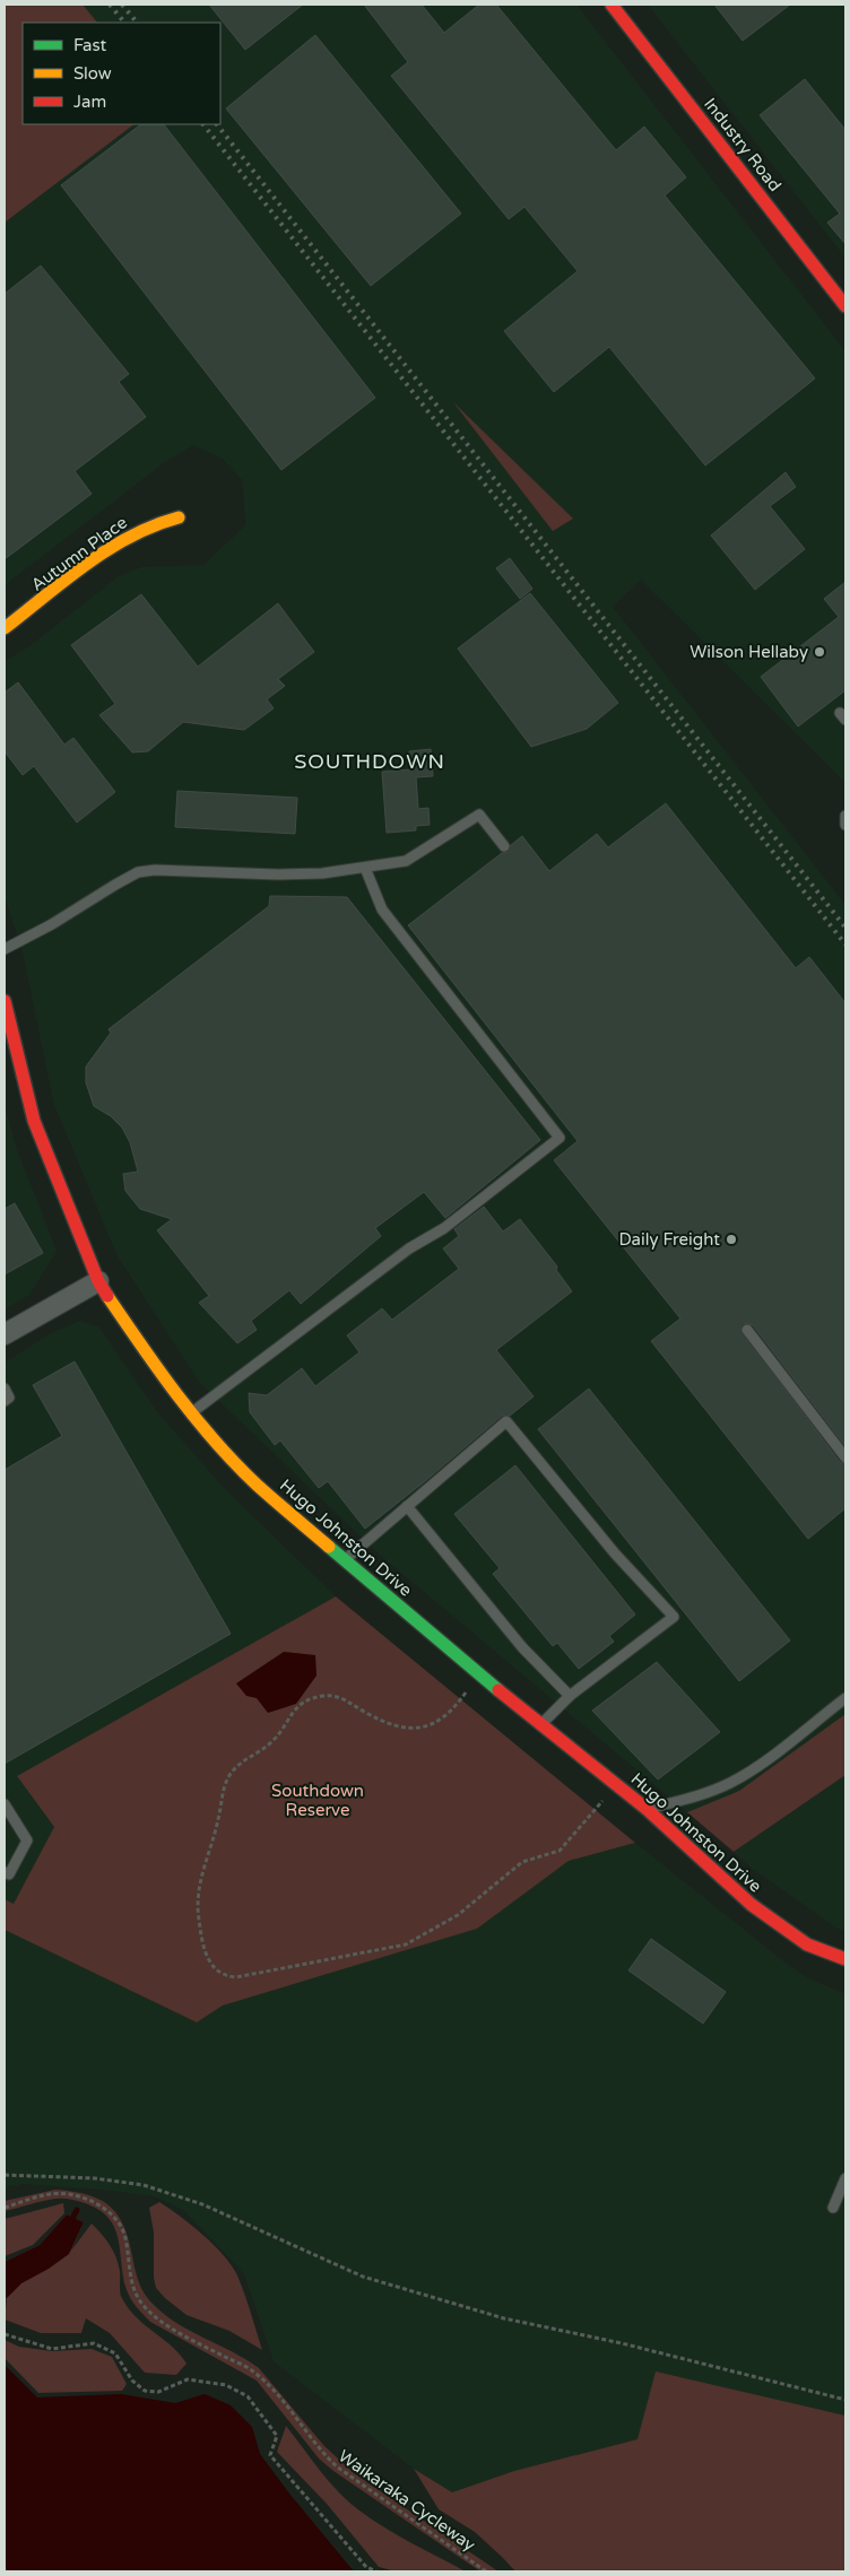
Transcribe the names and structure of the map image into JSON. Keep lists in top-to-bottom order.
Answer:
{
  "streets": {
    "street": ["Industry Road", "Autumn Place", "Hugo Johnston Drive"],
    "path": ["Waikaraka Cycleway"]
  },
  "districts": ["SOUTHDOWN"],
  "parks": ["Southdown Reserve"],
  "places": ["Wilson Hellaby", "Daily Freight"],
  "legend": ["Fast", "Slow", "Jam"]
}
